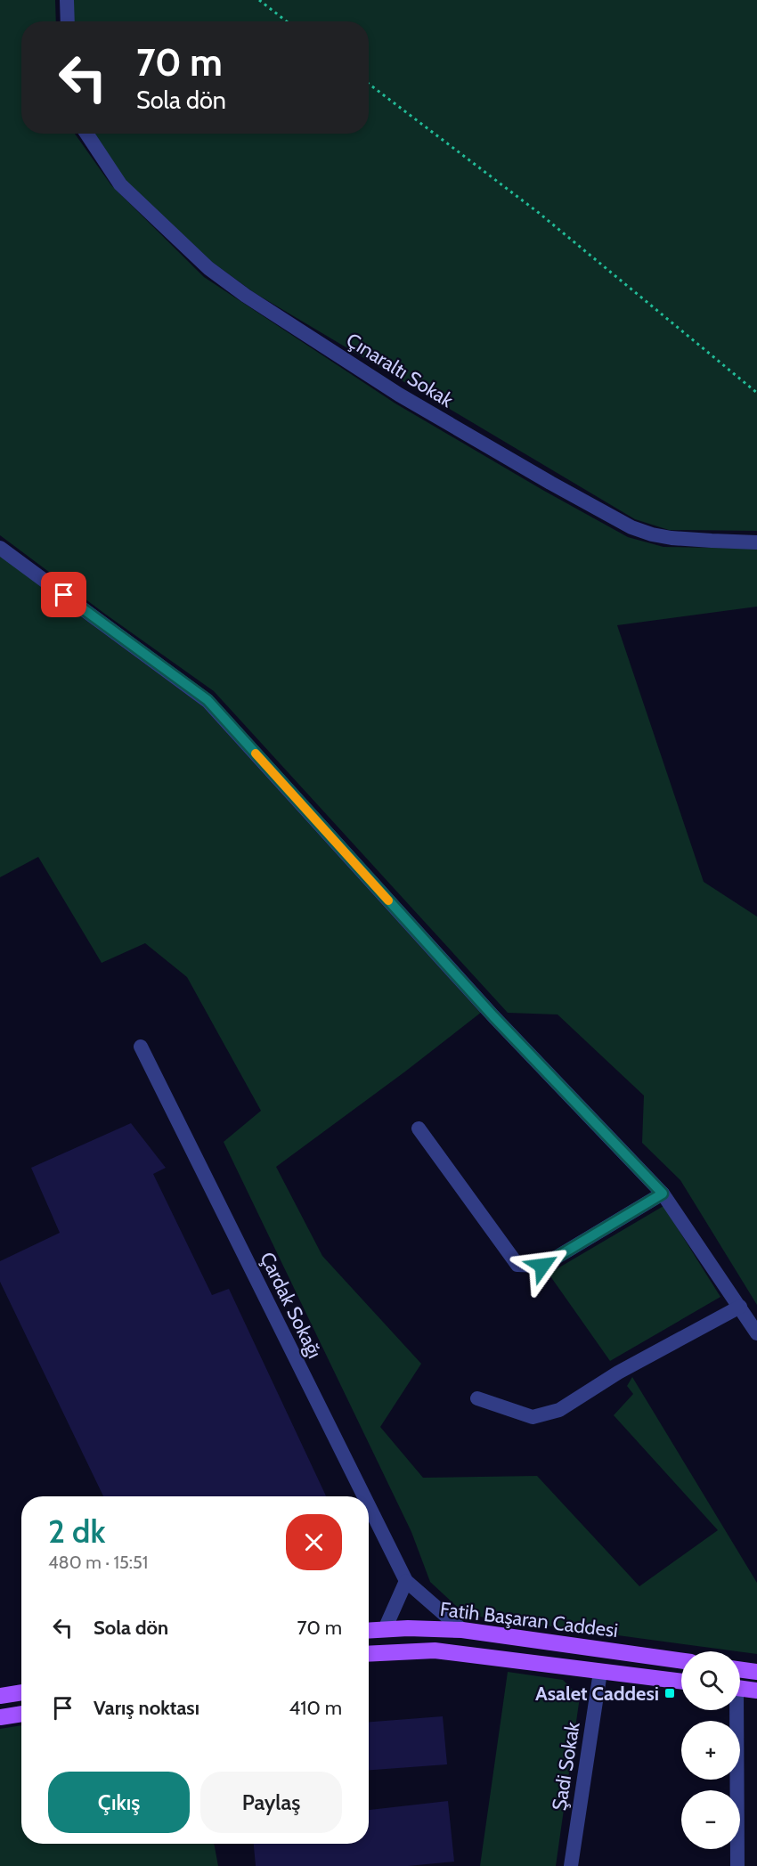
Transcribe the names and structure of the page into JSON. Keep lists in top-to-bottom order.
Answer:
{
  "streets": {
    "main road": ["Fatih Başaran Caddesi"],
    "street": ["Çınaraltı Sokak", "Çardak Sokağı", "Şadi Sokak"]
  },
  "crossings": [
    ["Çardak Sokağı", "Fatih Başaran Caddesi"]
  ],
  "places": {
    "transit": ["Asalet Caddesi"]
  },
  "page": {
    "turn": ["70 m", "Sola dön"],
    "heading": ["2 dk", "480 m · 15:51"],
    "list": [
      {
        "name": "Sola dön",
        "value": "70 m"
      },
      {
        "name": "Varış noktası",
        "value": "410 m"
      }
    ],
    "map_buttons": ["+", "−"],
    "buttons": ["Çıkış", "Paylaş"]
  }
}
